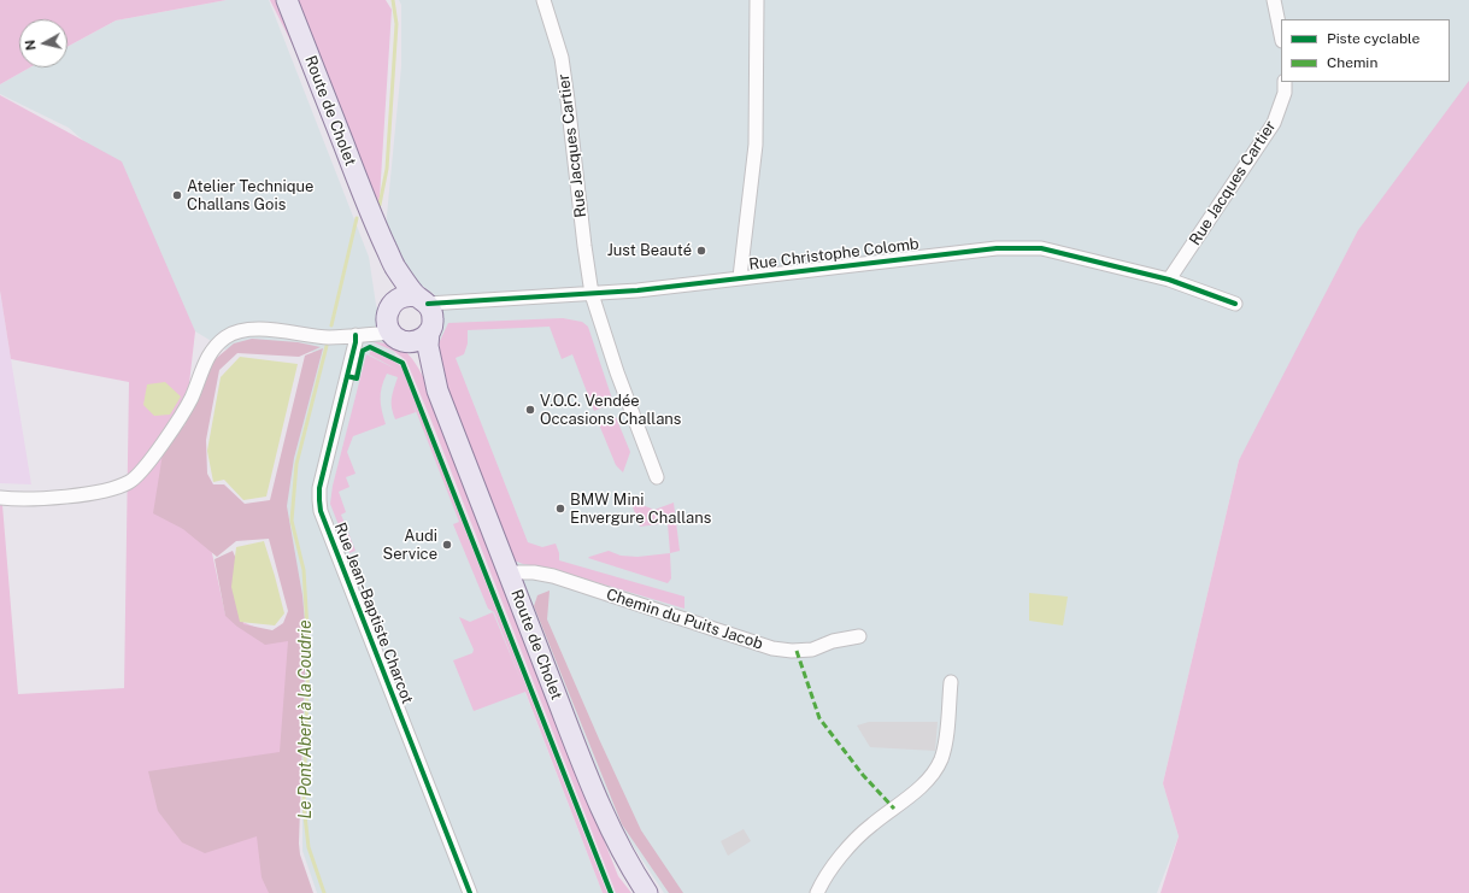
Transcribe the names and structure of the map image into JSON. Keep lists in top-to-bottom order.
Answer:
{
  "streets": {
    "main road": ["Route de Cholet"],
    "street": [
      "Rue Jacques Cartier",
      "Rue Christophe Colomb",
      "Rue Jean-Baptiste Charcot",
      "Chemin du Puits Jacob"
    ]
  },
  "crossings": [
    ["Route de Cholet", "Rue Christophe Colomb"],
    ["Route de Cholet", "Chemin du Puits Jacob"],
    ["Rue Jacques Cartier", "Rue Christophe Colomb"]
  ],
  "water": ["Le Pont Abert à la Coudrie"],
  "places": [
    "Atelier Technique Challans Gois",
    "Just Beauté",
    "V.O.C. Vendée Occasions Challans",
    "BMW Mini Envergure Challans",
    "Audi Service"
  ],
  "legend": ["Piste cyclable", "Chemin"],
  "north": "left"
}
